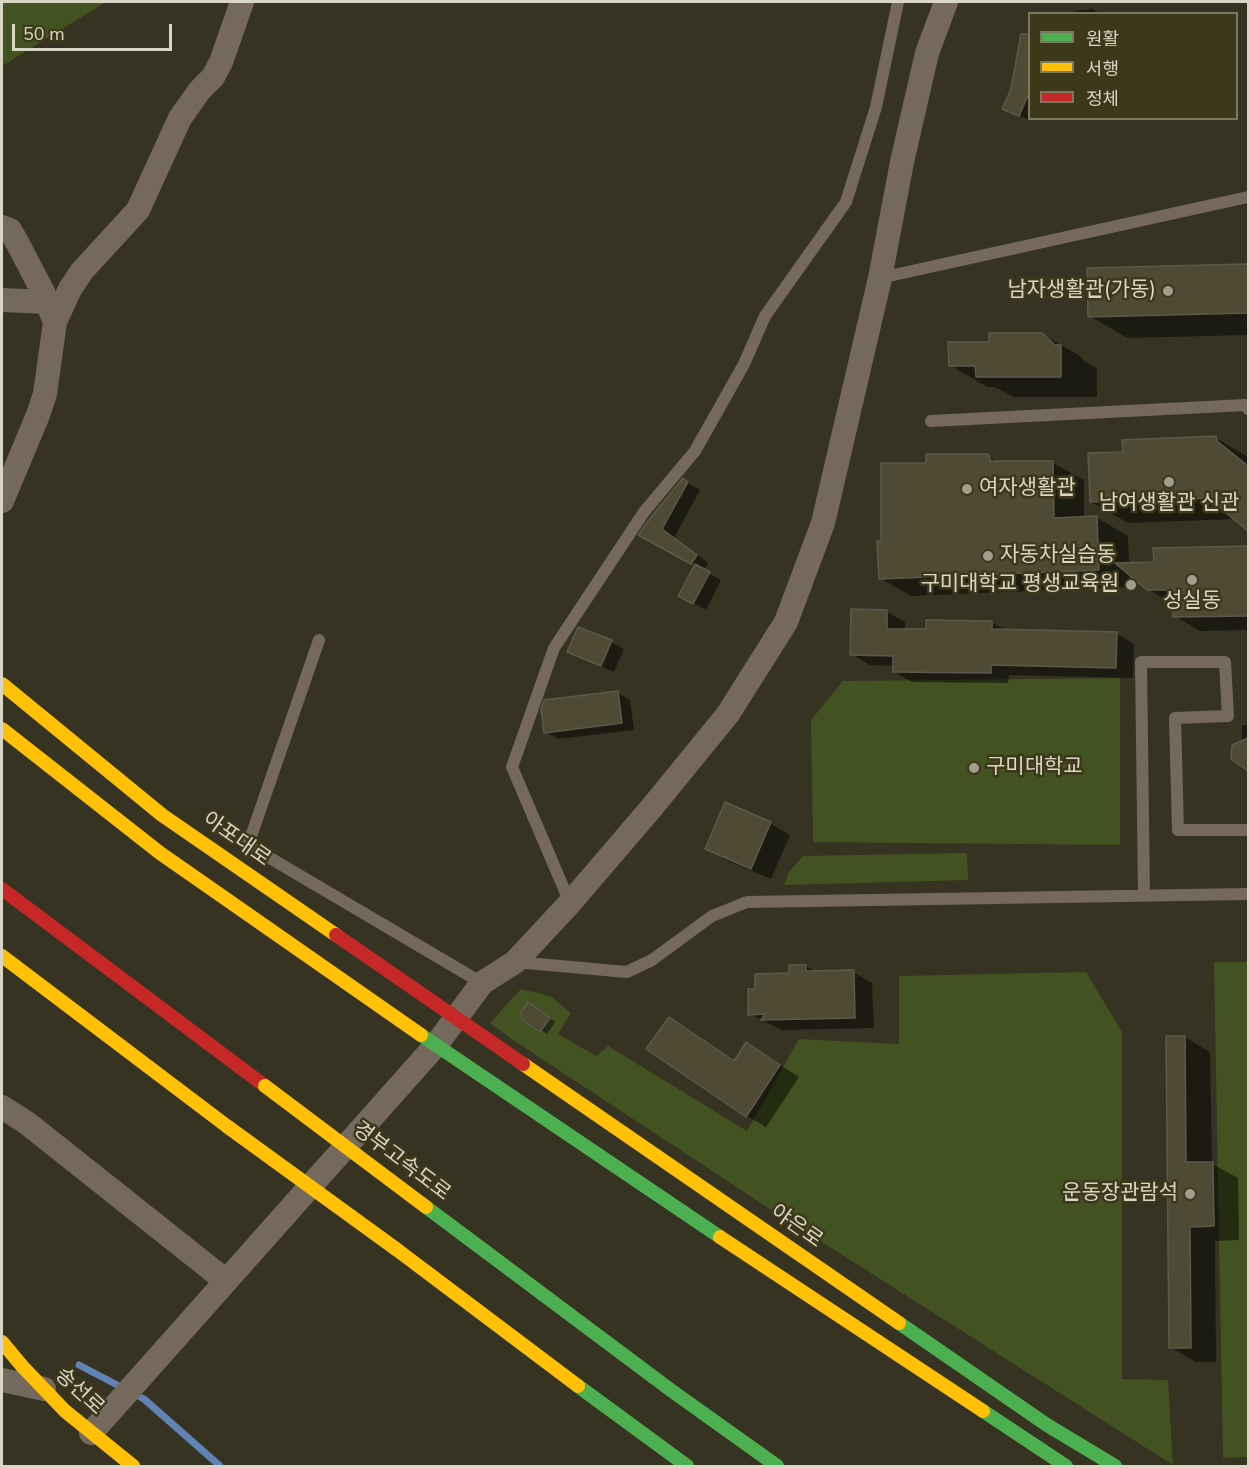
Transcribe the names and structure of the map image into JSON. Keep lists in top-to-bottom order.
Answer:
{
  "streets": {
    "main road": [
      "아포대로",
      "경부고속도로",
      "야은로",
      "송선로"
    ]
  },
  "crossings": [
    ["아포대로", "야은로"]
  ],
  "places": [
    "남자생활관(가동)",
    "남여생활관 신관",
    "여자생활관",
    "자동차실습동",
    "성실동",
    "구미대학교 평생교육원",
    "구미대학교",
    "운동장관람석"
  ],
  "legend": ["원활", "서행", "정체"],
  "scale_bar": "50 m"
}
